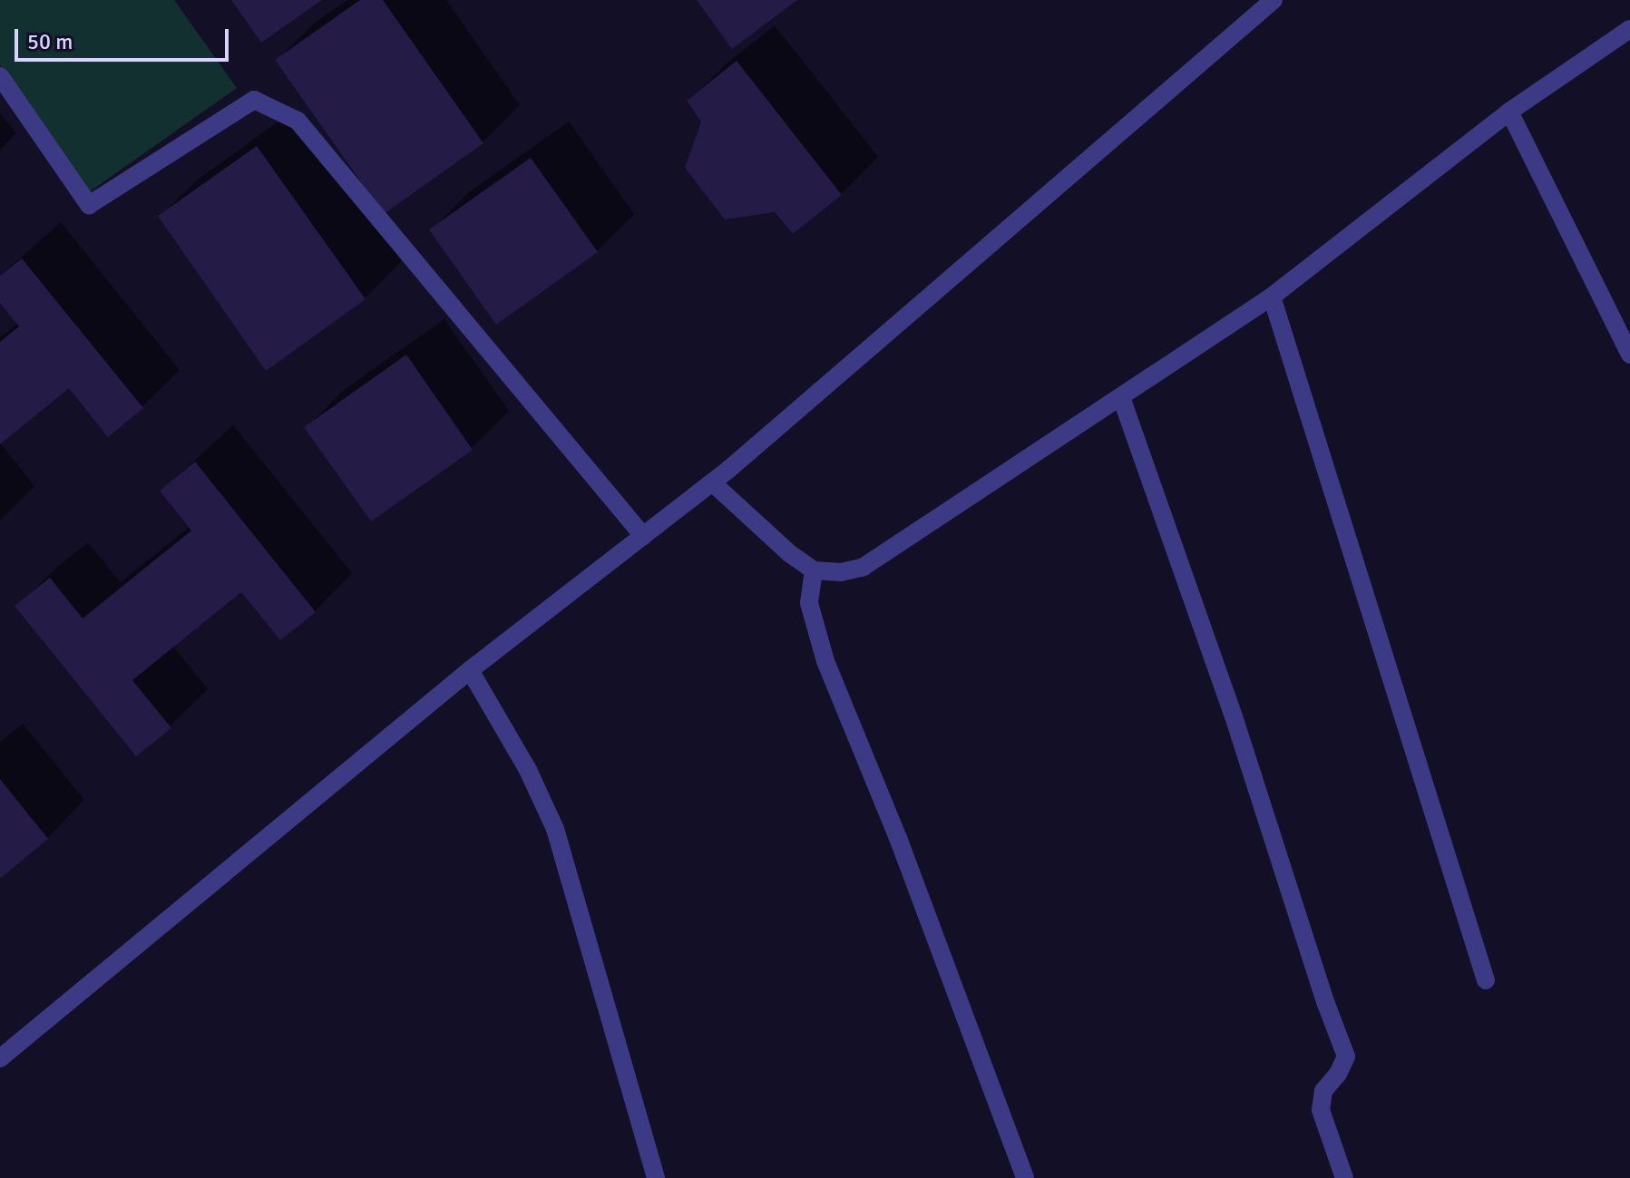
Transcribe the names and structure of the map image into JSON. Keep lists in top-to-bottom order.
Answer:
{
  "scale_bar": "50 m"
}
